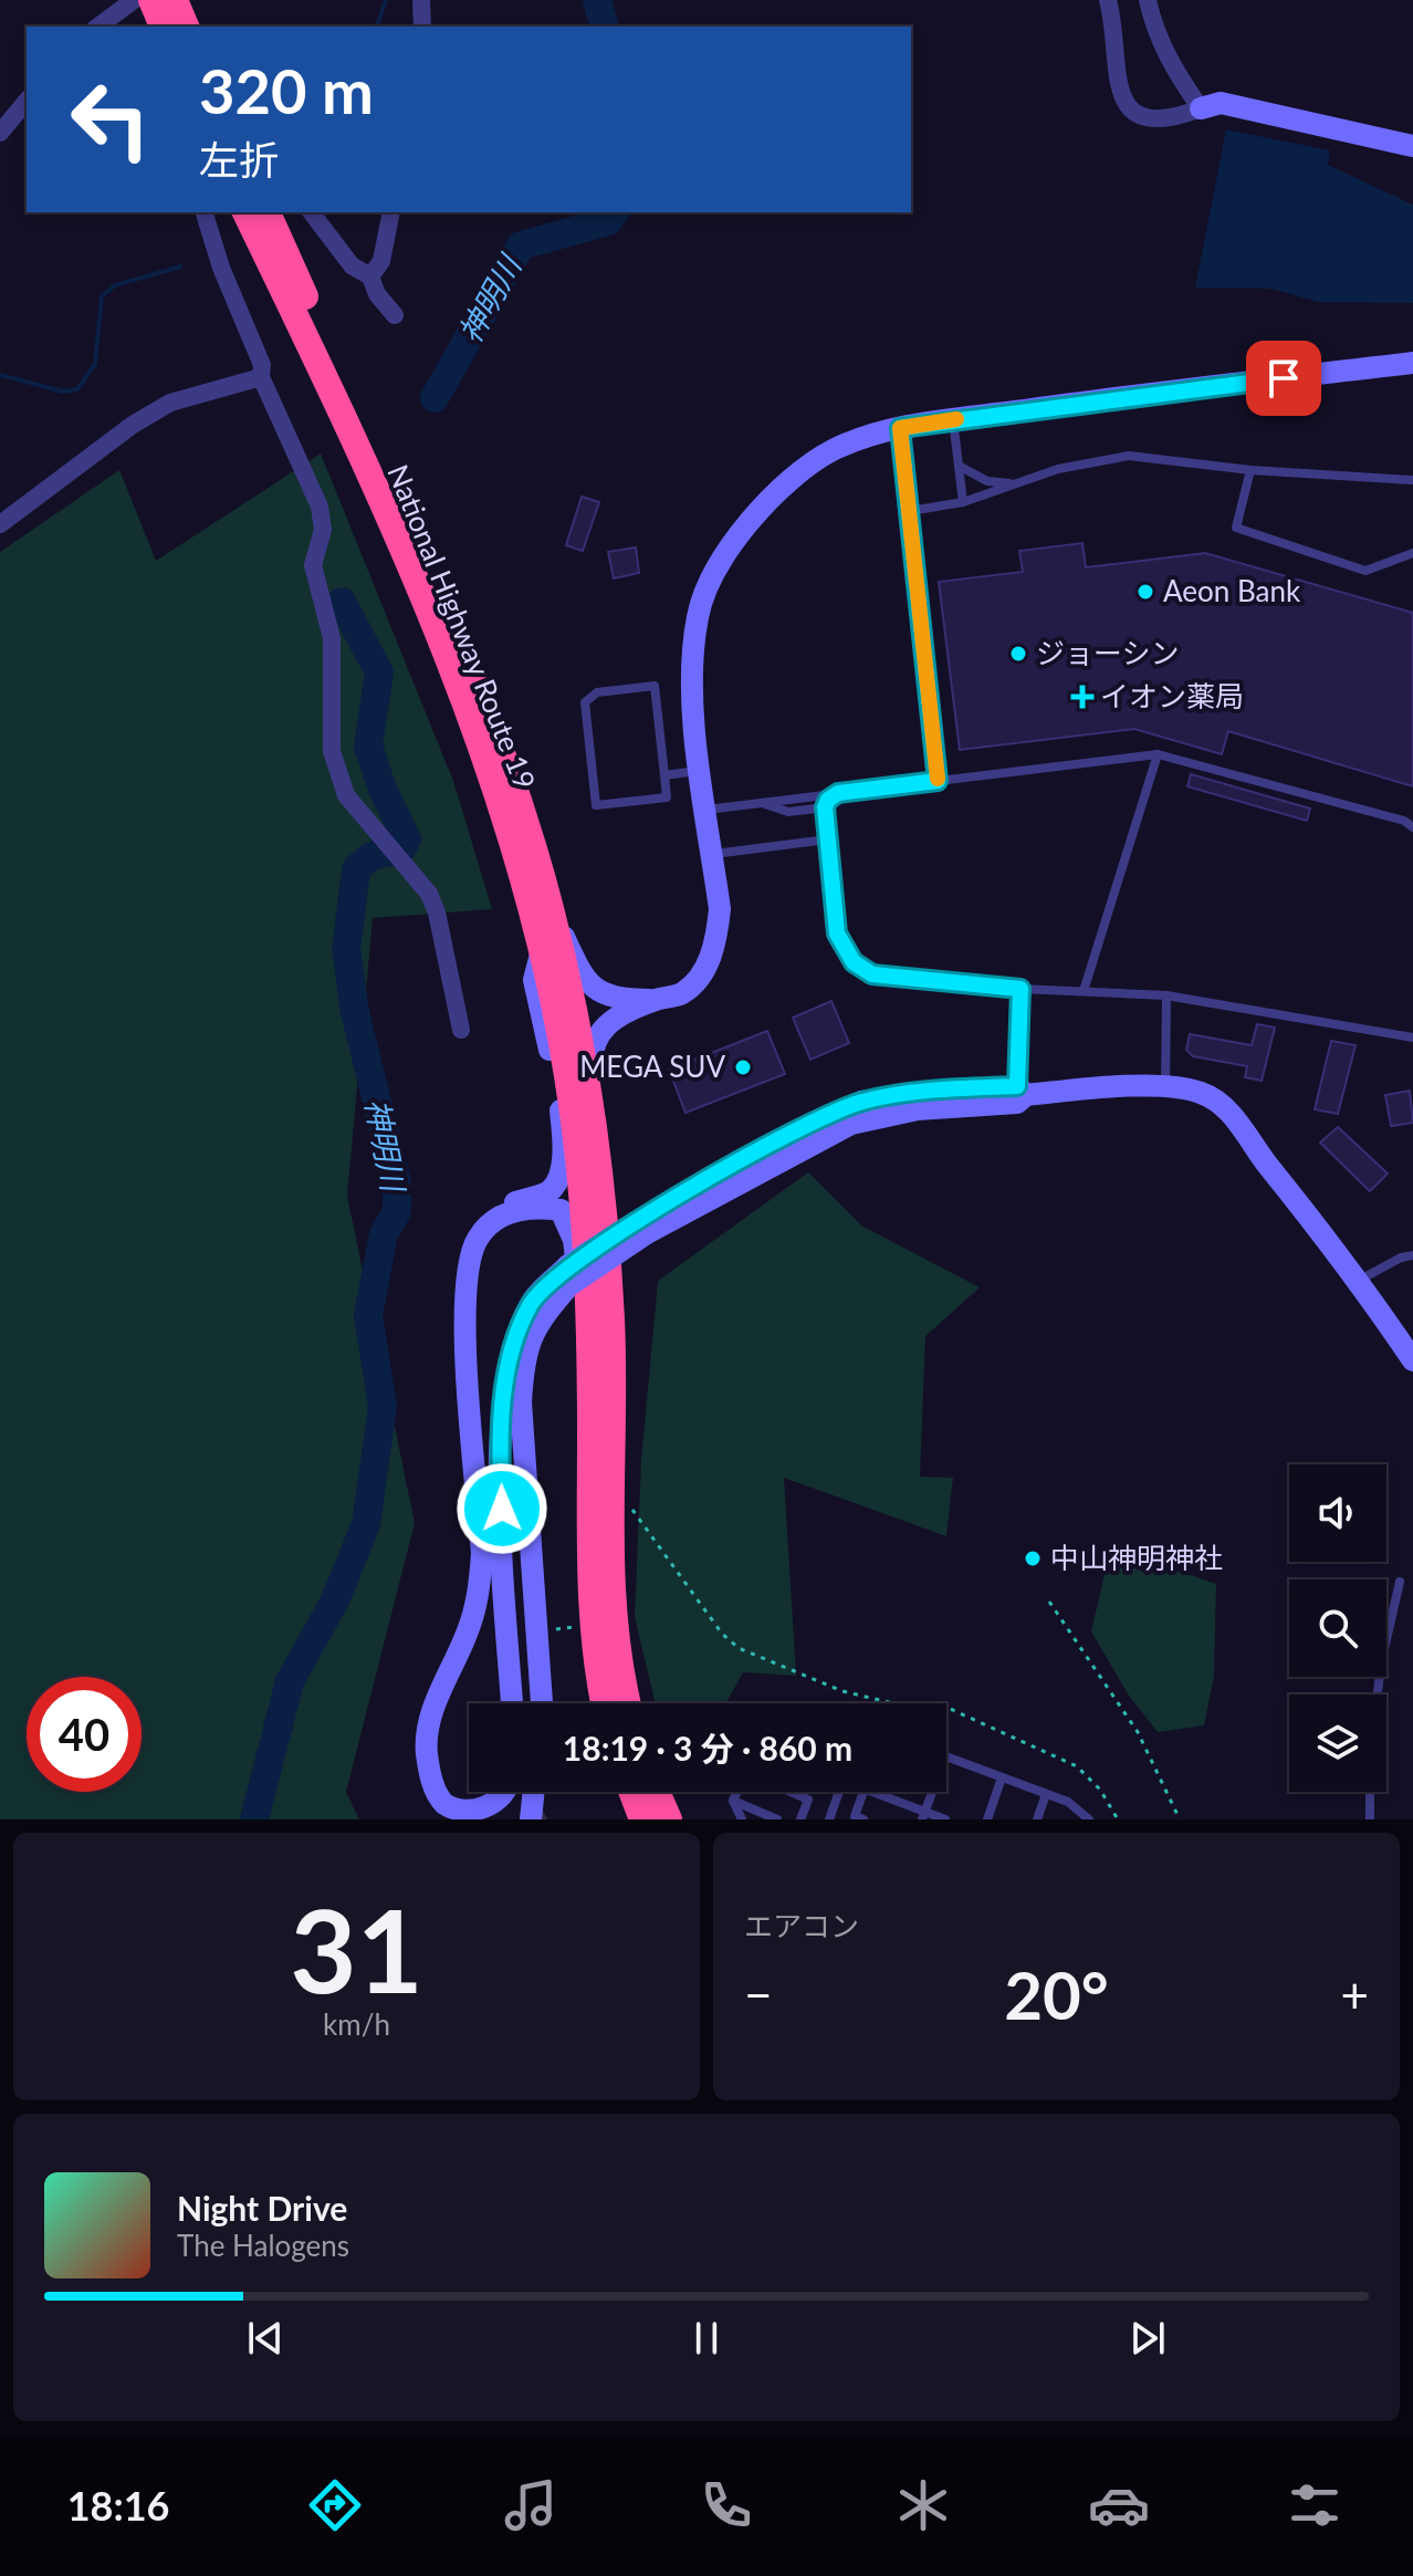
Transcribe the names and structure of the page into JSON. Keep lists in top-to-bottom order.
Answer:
{
  "streets": {
    "highway": ["National Highway Route 19"]
  },
  "water": ["神明川"],
  "places": {
    "other": [
      "Aeon Bank",
      "ジョーシン",
      "MEGA SUV",
      "中山神明神社"
    ],
    "health": ["イオン薬局"]
  },
  "page": {
    "turn": ["320 m", "左折"],
    "limit": "40",
    "trip": "18:19 · 3 分 · 860 m",
    "tile": [
      ["31", "km/h"],
      "エアコン"
    ],
    "heat": ["−", "20°", "+"],
    "song": ["Night Drive", "The Halogens"],
    "tabs": "18:16"
  }
}
